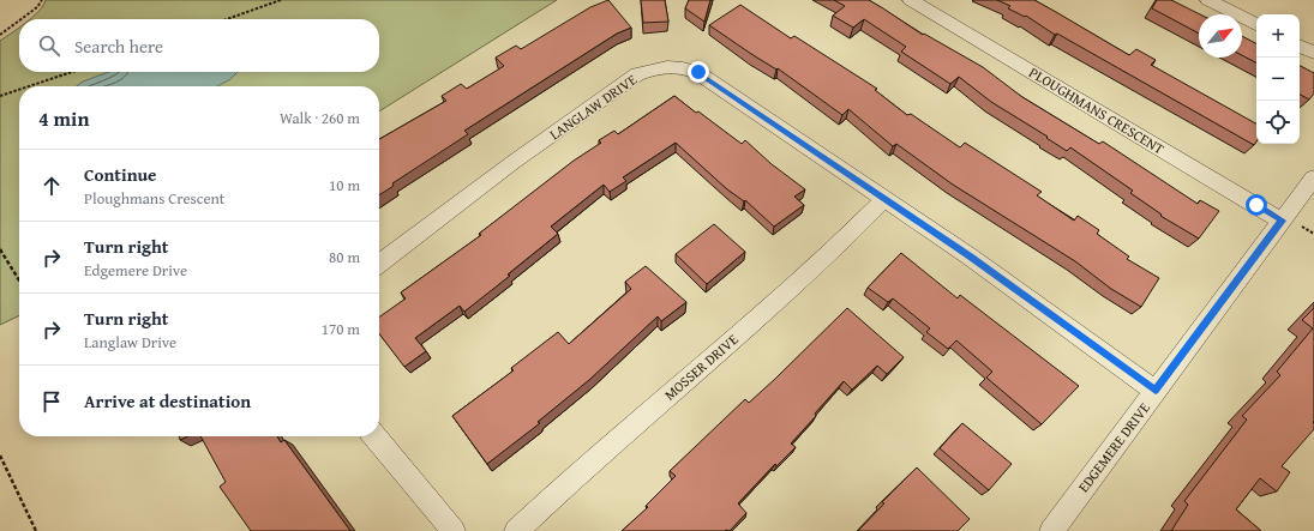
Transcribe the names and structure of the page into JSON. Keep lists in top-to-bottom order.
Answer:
{
  "streets": {
    "street": [
      "LANGLAW DRIVE",
      "PLOUGHMANS CRESCENT",
      "MOSSER DRIVE",
      "EDGEMERE DRIVE"
    ]
  },
  "crossings": [
    ["LANGLAW DRIVE", "MOSSER DRIVE"],
    ["LANGLAW DRIVE", "EDGEMERE DRIVE"],
    ["PLOUGHMANS CRESCENT", "EDGEMERE DRIVE"]
  ],
  "north": "top right",
  "page": {
    "map_buttons": ["+", "−"],
    "search": "Search here",
    "heading": ["4 min", "Walk · 260 m"],
    "list": [
      ["Continue", "Ploughmans Crescent", "10 m"],
      ["Turn right", "Edgemere Drive", "80 m"],
      ["Turn right", "Langlaw Drive", "170 m"],
      "Arrive at destination"
    ]
  }
}
